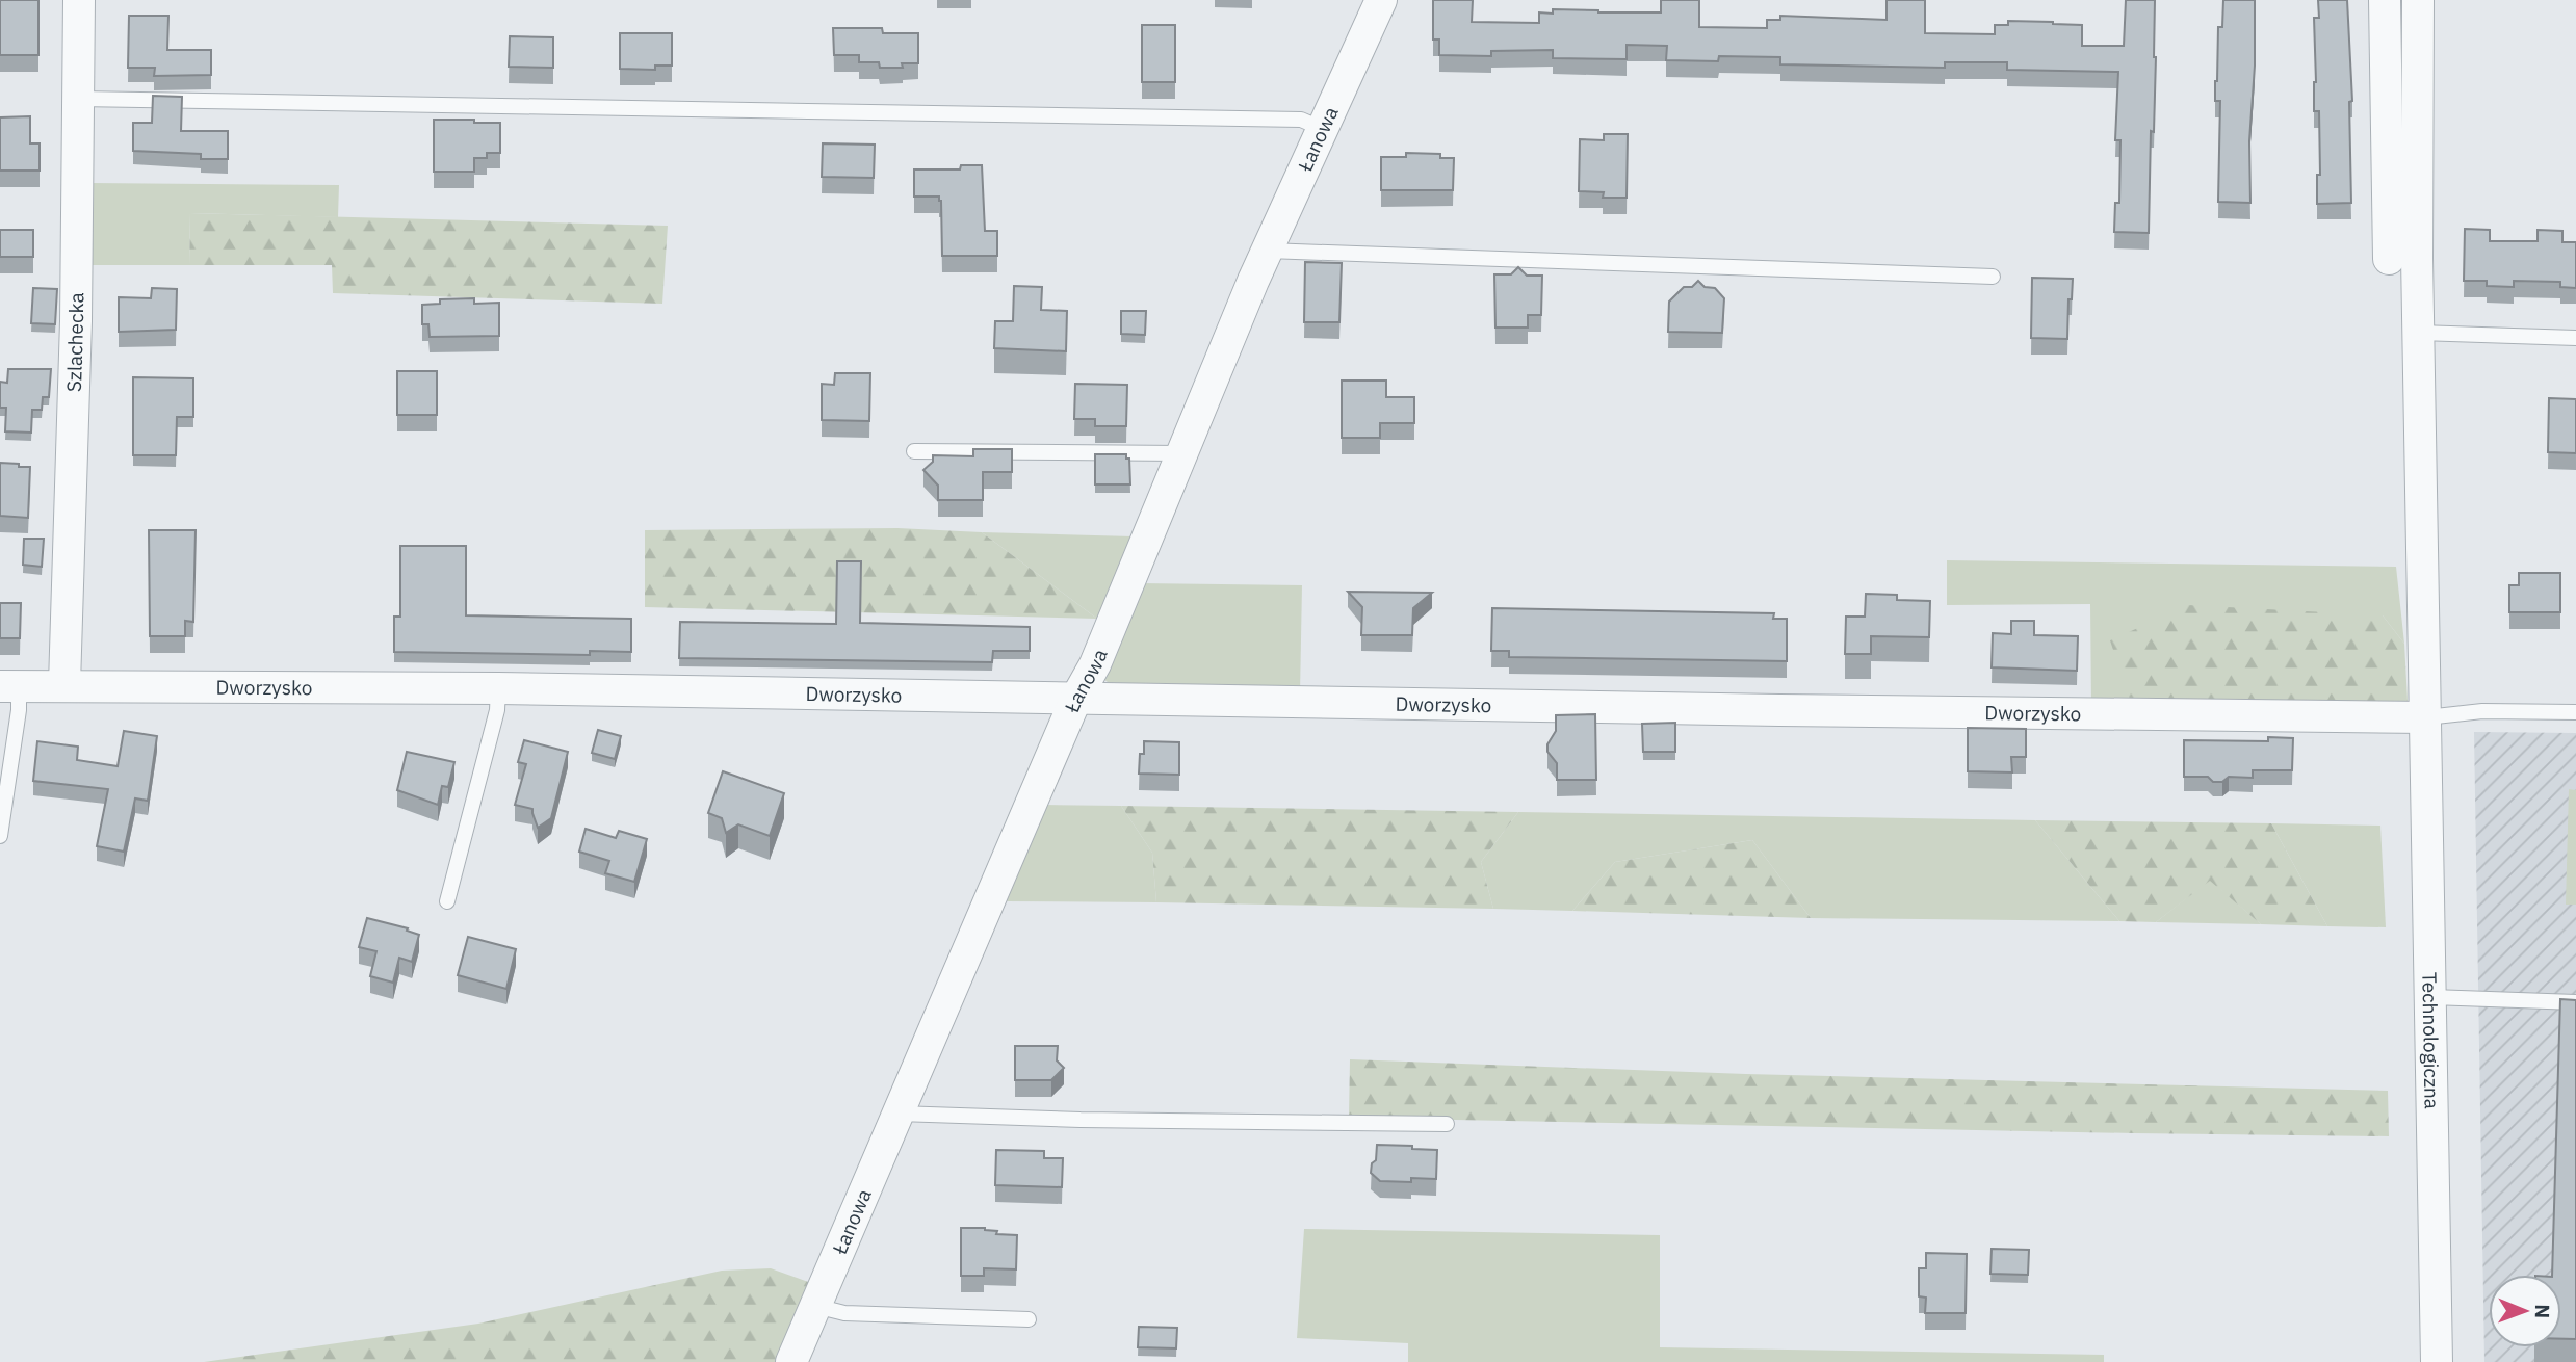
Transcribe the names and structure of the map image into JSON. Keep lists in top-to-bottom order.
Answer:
{
  "streets": {
    "street": [
      "Łanowa",
      "Szlachecka",
      "Dworzysko",
      "Technologiczna"
    ]
  },
  "crossings": [
    ["Łanowa", "Dworzysko"],
    ["Szlachecka", "Dworzysko"],
    ["Dworzysko", "Technologiczna"]
  ],
  "north": "right"
}
